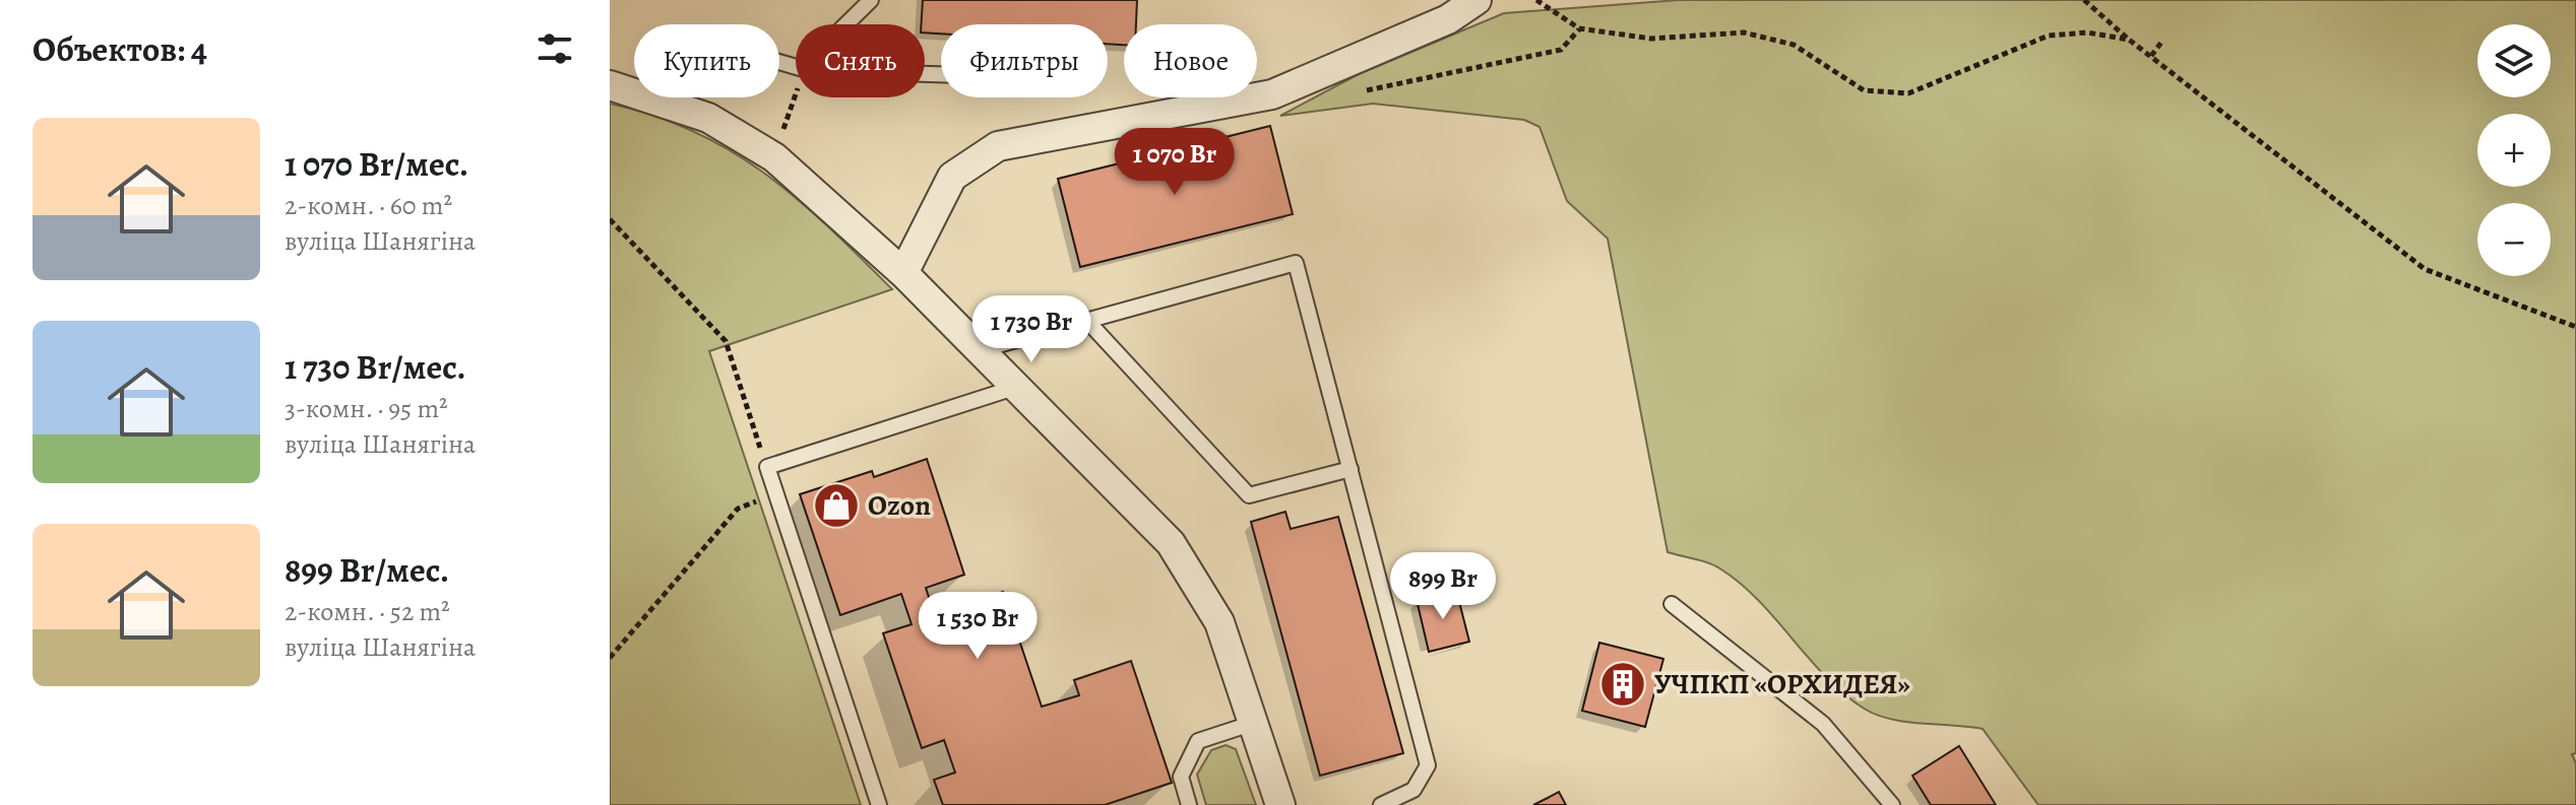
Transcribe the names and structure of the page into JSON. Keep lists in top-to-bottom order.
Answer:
{
  "places": {
    "shop": ["Ozon"],
    "building": ["УЧПКП «ОРХИДЕЯ»"]
  },
  "page": {
    "heading": "Объектов: 4",
    "map_buttons": ["+", "−"],
    "chip": [
      "Купить",
      "Снять",
      "Фильтры",
      "Новое"
    ],
    "list": [
      {
        "name": "1 070 Br/мес.",
        "note": "2-комн. · 60 m² · вуліца Шанягіна"
      },
      {
        "name": "1 730 Br/мес.",
        "note": "3-комн. · 95 m² · вуліца Шанягіна"
      },
      {
        "name": "899 Br/мес.",
        "note": "2-комн. · 52 m² · вуліца Шанягіна"
      }
    ],
    "price": [
      "1 070 Br",
      "1 730 Br",
      "899 Br",
      "1 530 Br"
    ]
  }
}
